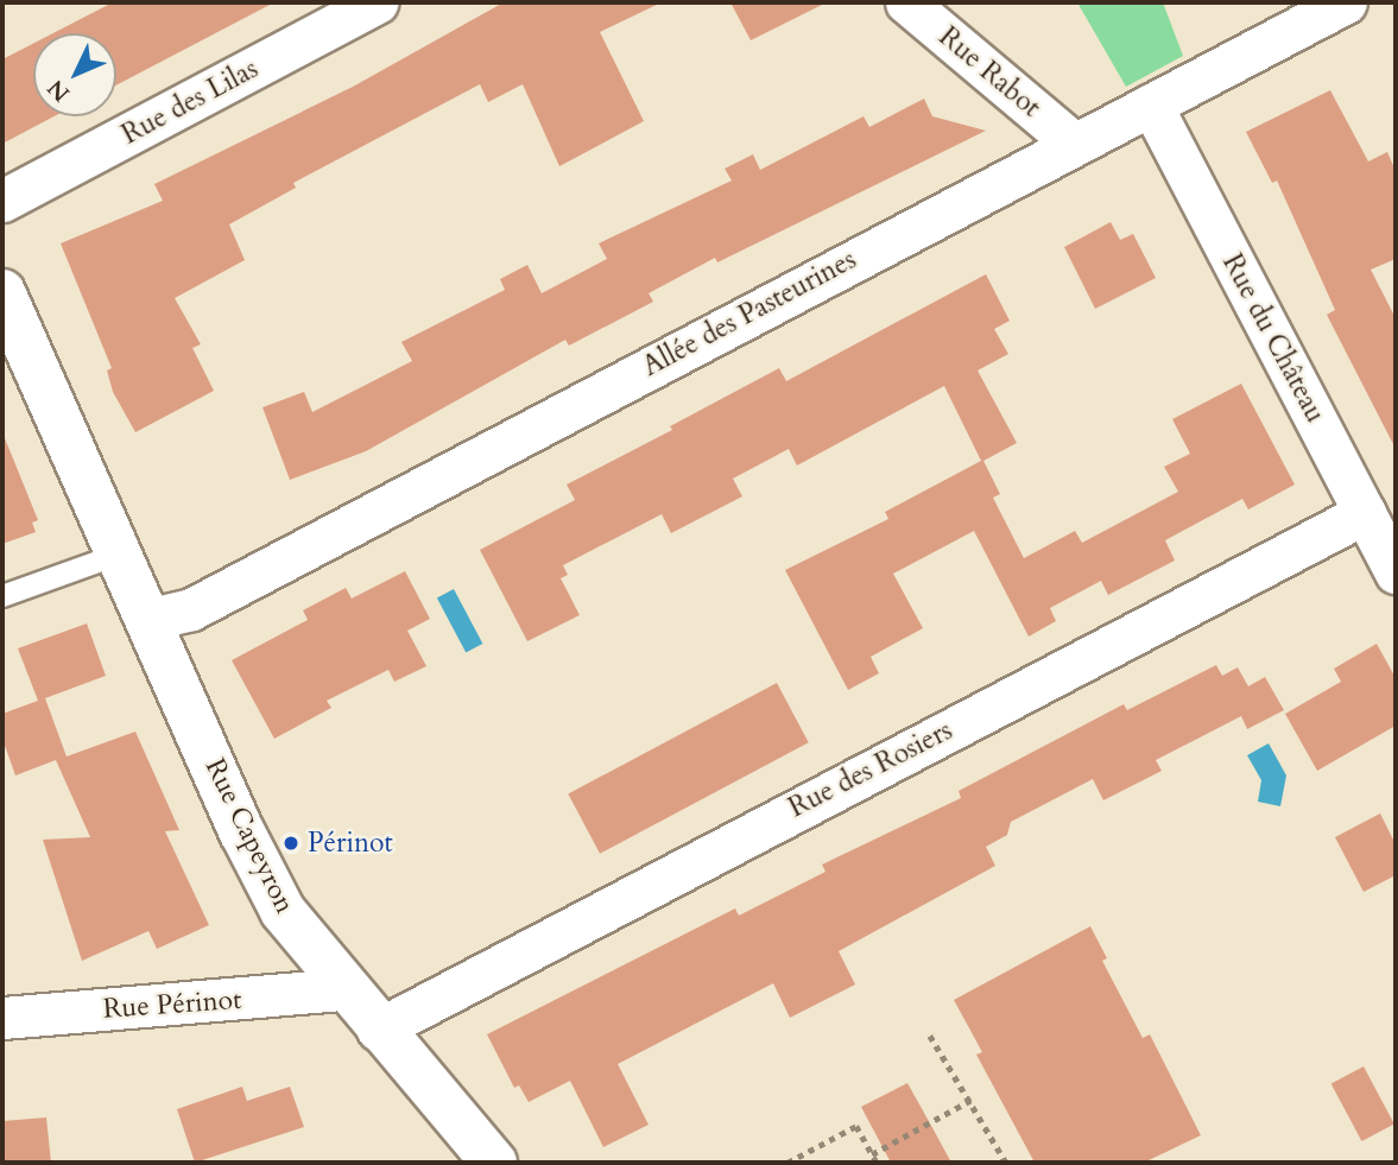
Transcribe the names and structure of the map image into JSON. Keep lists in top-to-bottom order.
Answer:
{
  "streets": {
    "street": [
      "Rue Rabot",
      "Rue des Lilas",
      "Allée des Pasteurines",
      "Rue du Château",
      "Rue des Rosiers",
      "Rue Capeyron",
      "Rue Périnot"
    ]
  },
  "crossings": [
    ["Rue Rabot", "Allée des Pasteurines"],
    ["Allée des Pasteurines", "Rue du Château"],
    ["Allée des Pasteurines", "Rue Capeyron"],
    ["Rue du Château", "Rue des Rosiers"],
    ["Rue des Rosiers", "Rue Capeyron"],
    ["Rue Capeyron", "Rue Périnot"]
  ],
  "places": ["Périnot"],
  "north": "bottom left"
}
